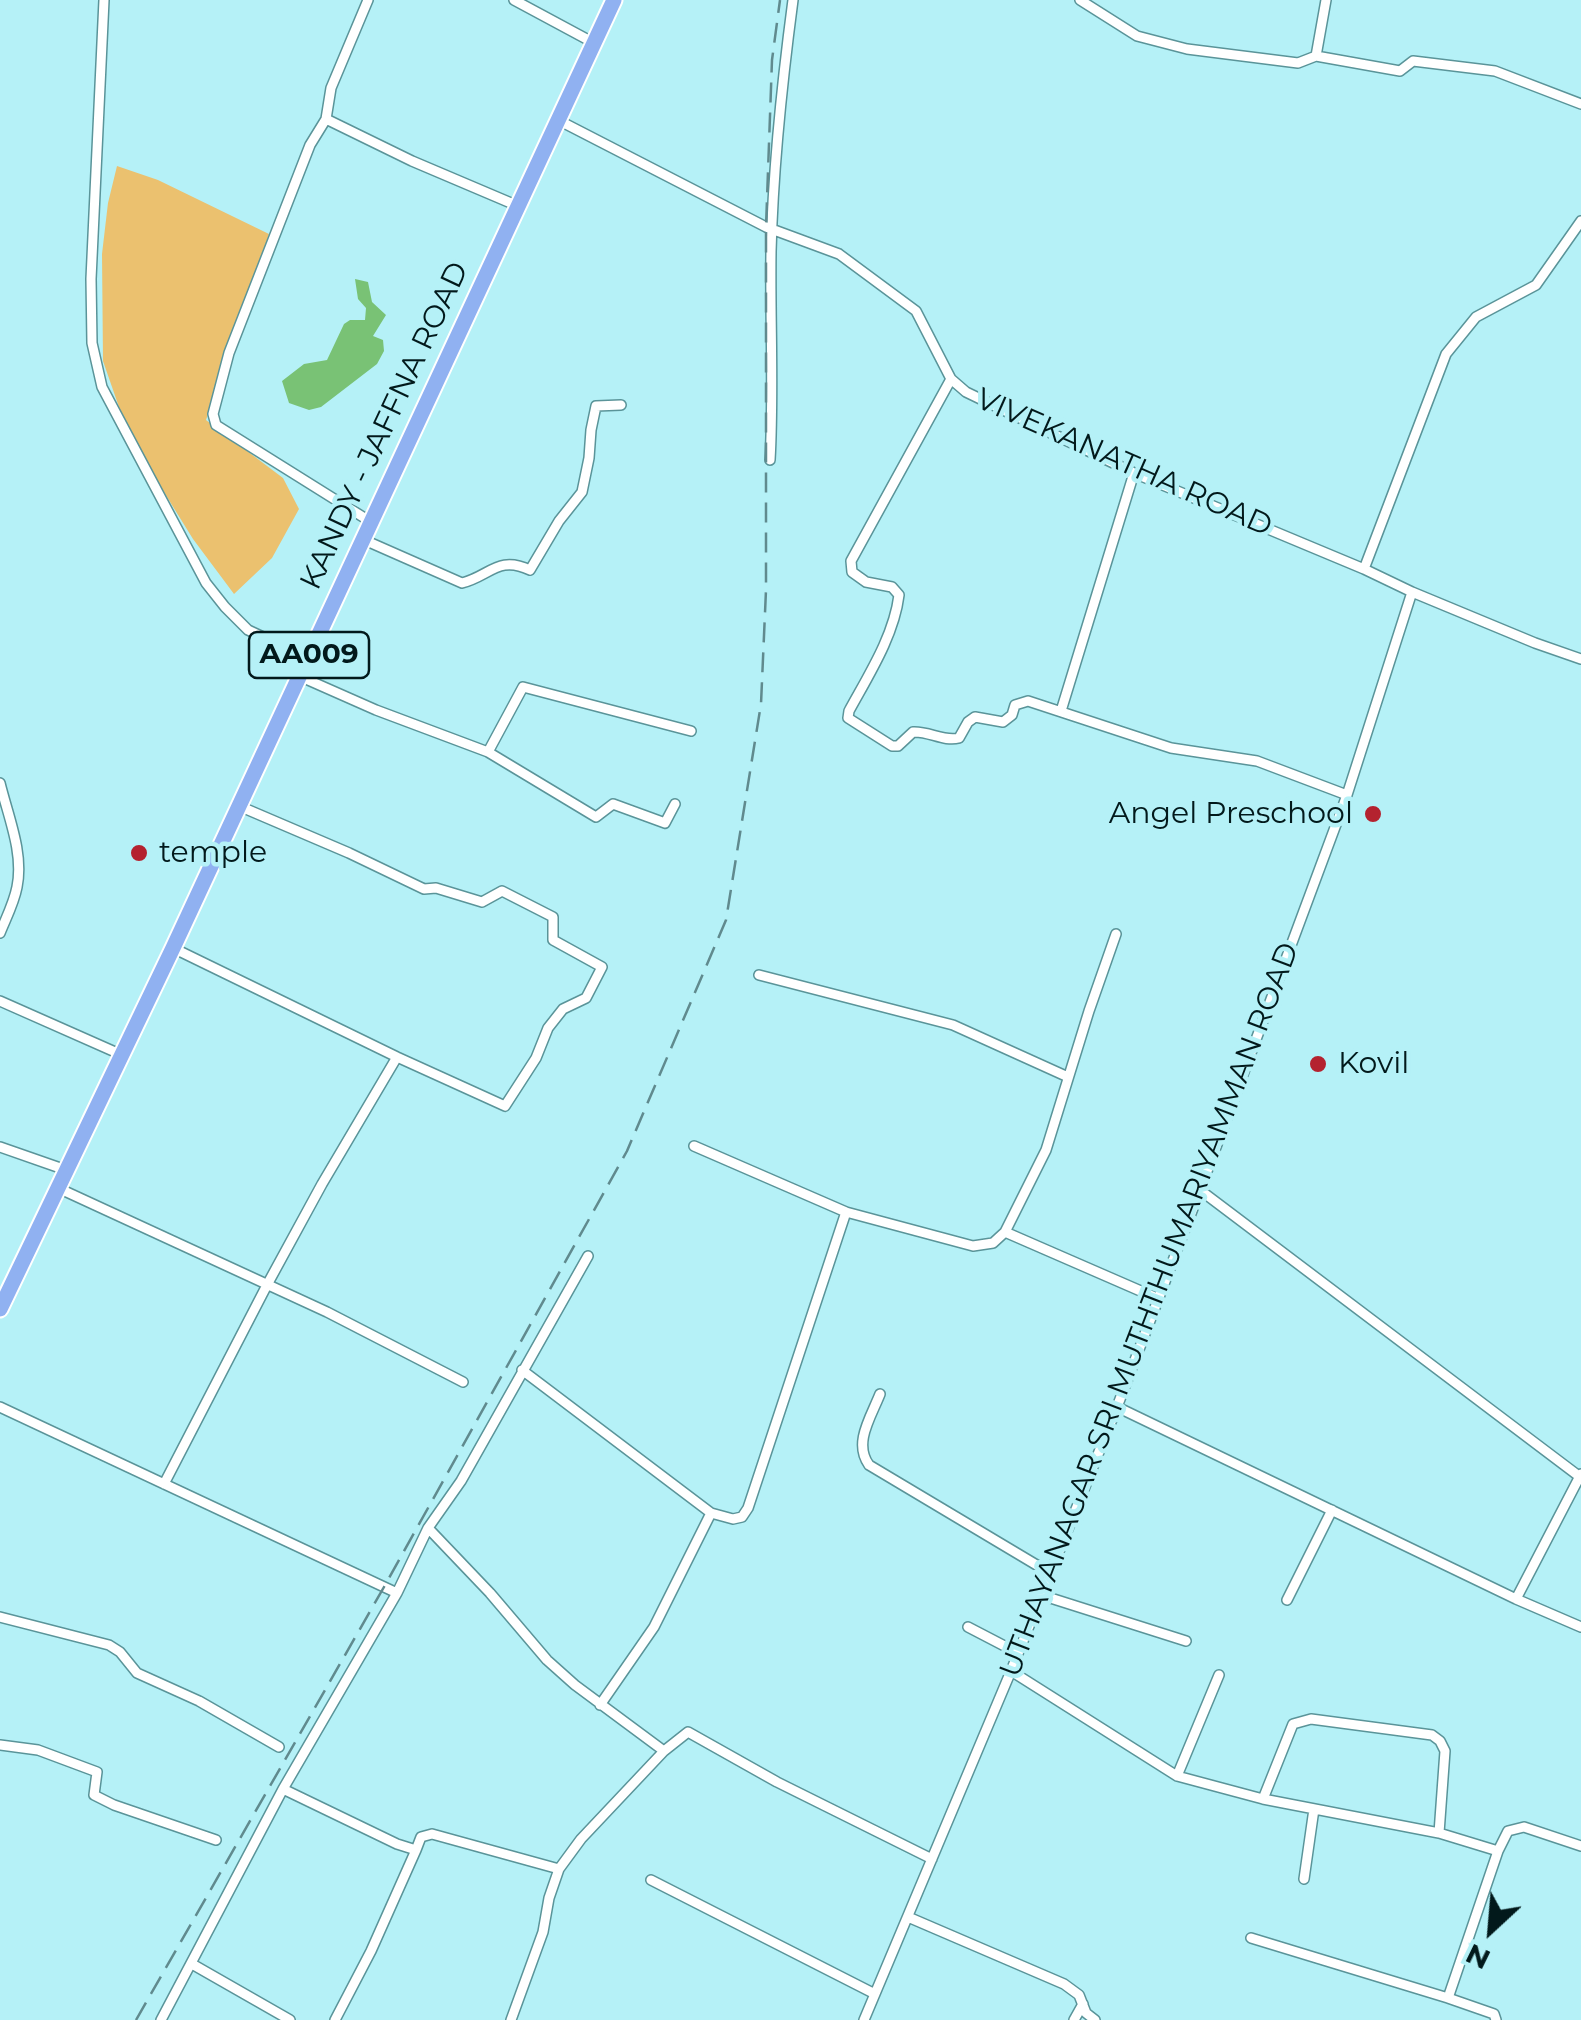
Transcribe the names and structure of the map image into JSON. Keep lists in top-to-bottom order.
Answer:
{
  "streets": {
    "highway": ["KANDY - JAFFNA ROAD", "AA009"],
    "street": ["VIVEKANATHA ROAD", "UTHAYANAGAR SRI MUTHTHUMARIYAMMAN ROAD"]
  },
  "crossings": [
    ["KANDY - JAFFNA ROAD", "VIVEKANATHA ROAD"],
    ["VIVEKANATHA ROAD", "UTHAYANAGAR SRI MUTHTHUMARIYAMMAN ROAD"]
  ],
  "places": ["Angel Preschool", "temple", "Kovil"],
  "north": "bottom left"
}
